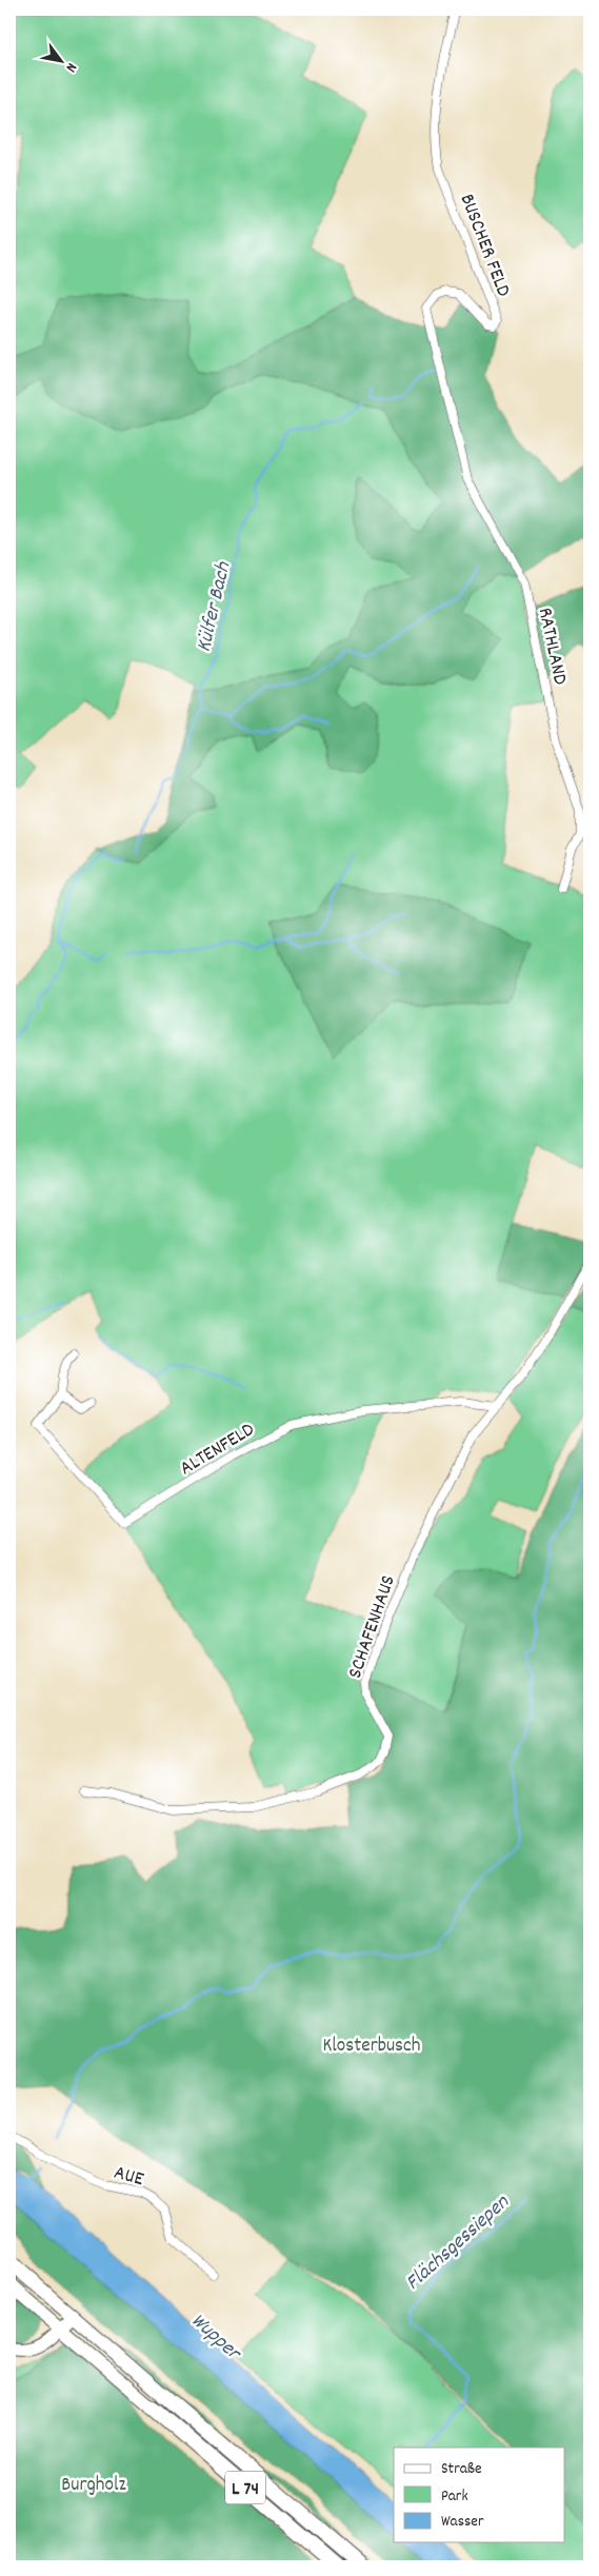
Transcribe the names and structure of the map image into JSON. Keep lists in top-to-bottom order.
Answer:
{
  "streets": {
    "highway": ["L 74"],
    "street": [
      "BUSCHER FELD",
      "RATHLAND",
      "ALTENFELD",
      "SCHAFENHAUS",
      "AUE"
    ]
  },
  "crossings": [
    ["BUSCHER FELD", "RATHLAND"],
    ["ALTENFELD", "SCHAFENHAUS"]
  ],
  "water": ["Külfer Bach", "Flächsgessiepen", "Wupper"],
  "parks": ["Klosterbusch", "Burgholz"],
  "legend": ["Straße", "Park", "Wasser"],
  "north": "bottom right"
}
